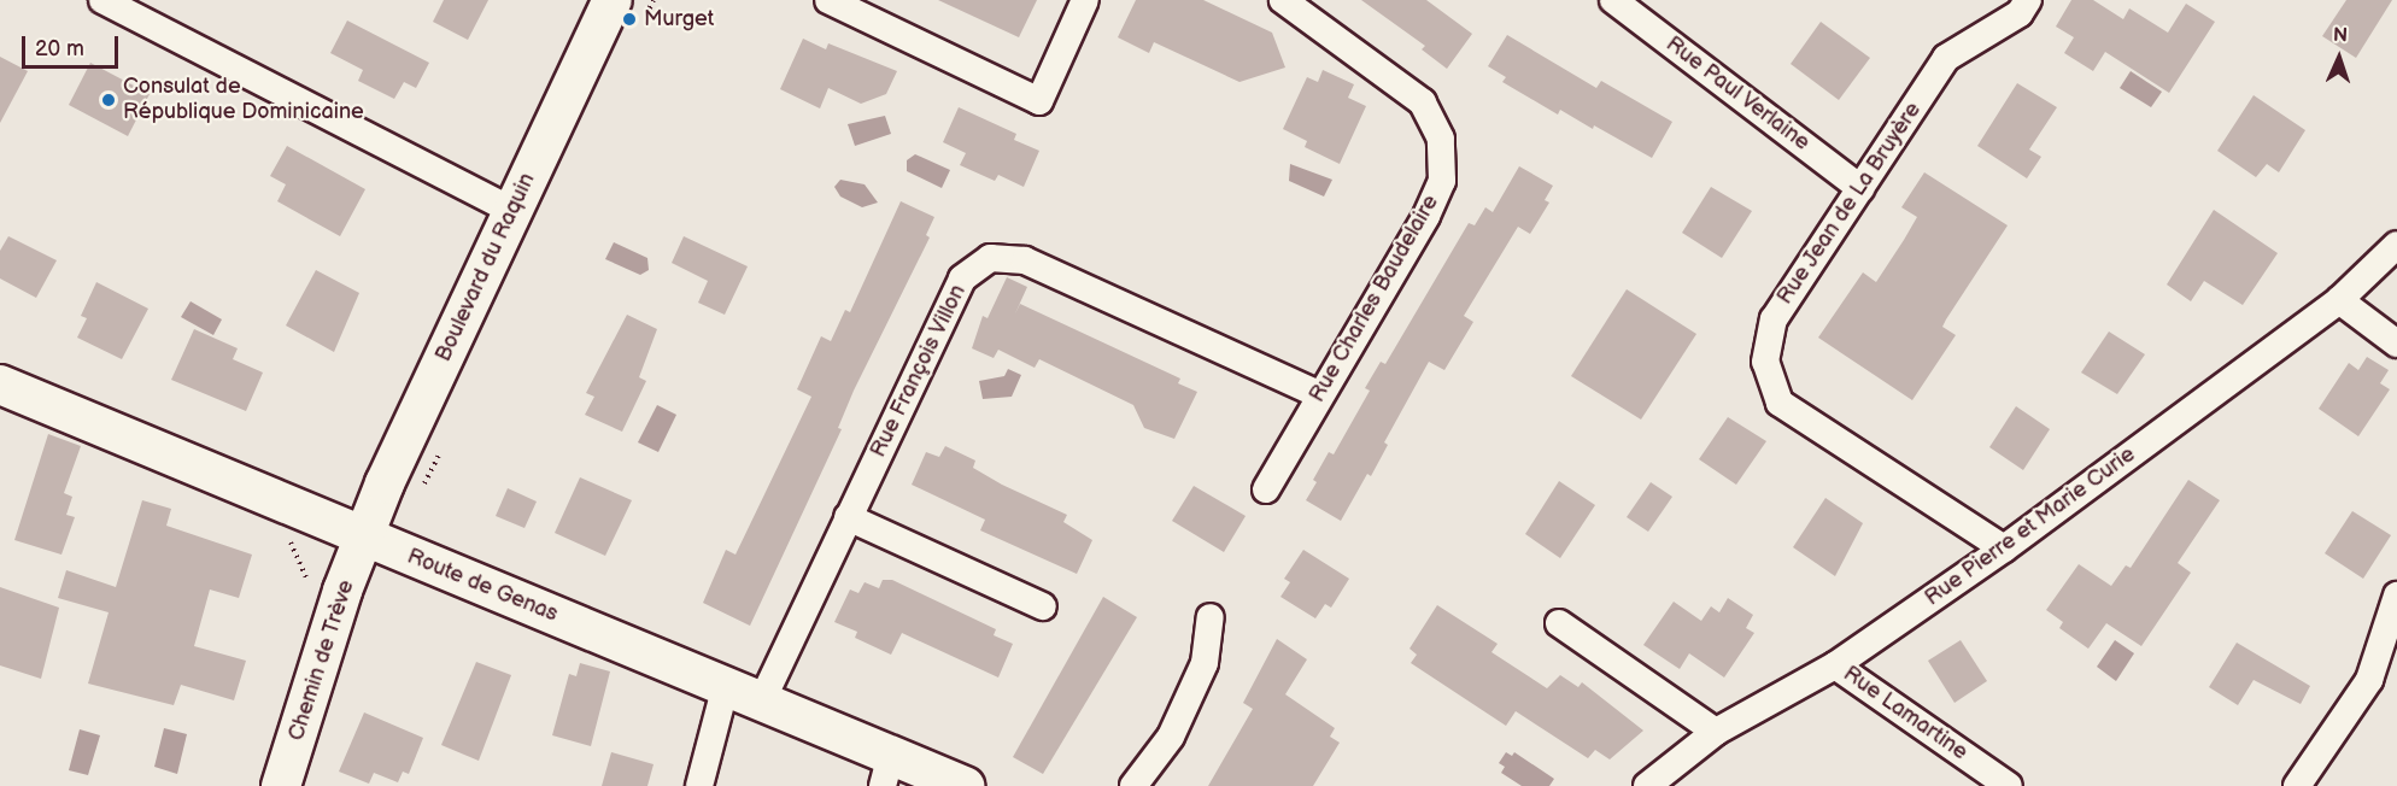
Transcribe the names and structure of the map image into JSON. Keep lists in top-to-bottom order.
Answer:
{
  "streets": {
    "street": [
      "Rue Paul Verlaine",
      "Rue Jean de La Bruyère",
      "Boulevard du Raquin",
      "Rue Charles Baudelaire",
      "Rue François Villon",
      "Rue Pierre et Marie Curie",
      "Route de Genas",
      "Chemin de Trève",
      "Rue Lamartine"
    ]
  },
  "crossings": [
    ["Rue Paul Verlaine", "Rue Jean de La Bruyère"],
    ["Rue Jean de La Bruyère", "Rue Pierre et Marie Curie"],
    ["Boulevard du Raquin", "Route de Genas"],
    ["Boulevard du Raquin", "Chemin de Trève"],
    ["Rue Charles Baudelaire", "Rue François Villon"],
    ["Rue François Villon", "Route de Genas"],
    ["Rue Pierre et Marie Curie", "Rue Lamartine"],
    ["Route de Genas", "Chemin de Trève"]
  ],
  "places": ["Murget", "Consulat de République Dominicaine"],
  "scale_bar": "20 m",
  "north": "top"
}
